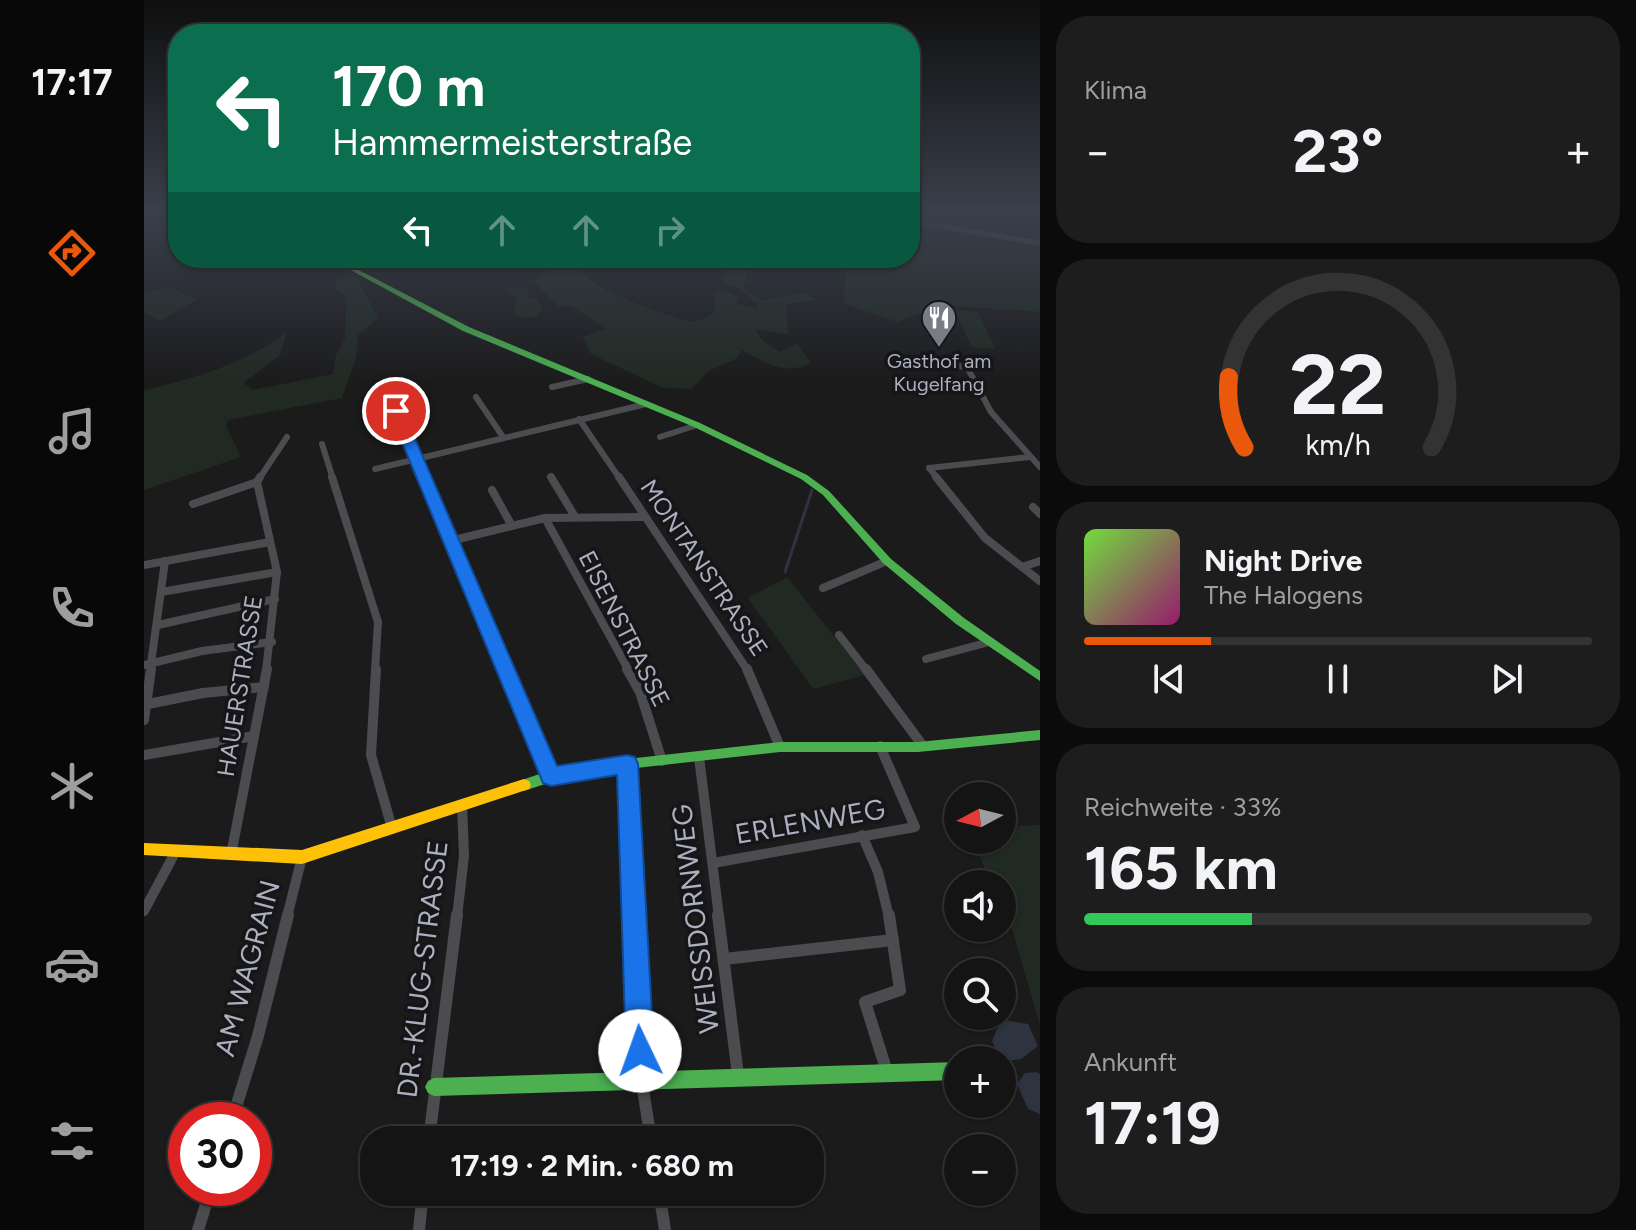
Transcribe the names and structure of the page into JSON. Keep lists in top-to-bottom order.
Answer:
{
  "streets": {
    "street": [
      "MONTANSTRASSE",
      "EISENSTRASSE",
      "HAUERSTRASSE",
      "ERLENWEG",
      "WEISSDORNWEG",
      "AM WAGRAIN",
      "DR.-KLUG-STRASSE"
    ]
  },
  "crossings": [
    ["HAUERSTRASSE", "AM WAGRAIN"],
    ["ERLENWEG", "WEISSDORNWEG"]
  ],
  "places": {
    "restaurant": ["Gasthof am Kugelfang"]
  },
  "north": "left",
  "page": {
    "tabs": "17:17",
    "tile": [
      "Klima",
      ["Reichweite · 33%", "165 km"],
      ["Ankunft", "17:19"]
    ],
    "turn": ["170 m", "Hammermeisterstraße"],
    "heat": ["−", "23°", "+"],
    "song": ["Night Drive", "The Halogens"],
    "map_buttons": ["+", "−"],
    "limit": "30",
    "trip": "17:19 · 2 Min. · 680 m",
    "gauge": ["22", "km/h"]
  }
}
